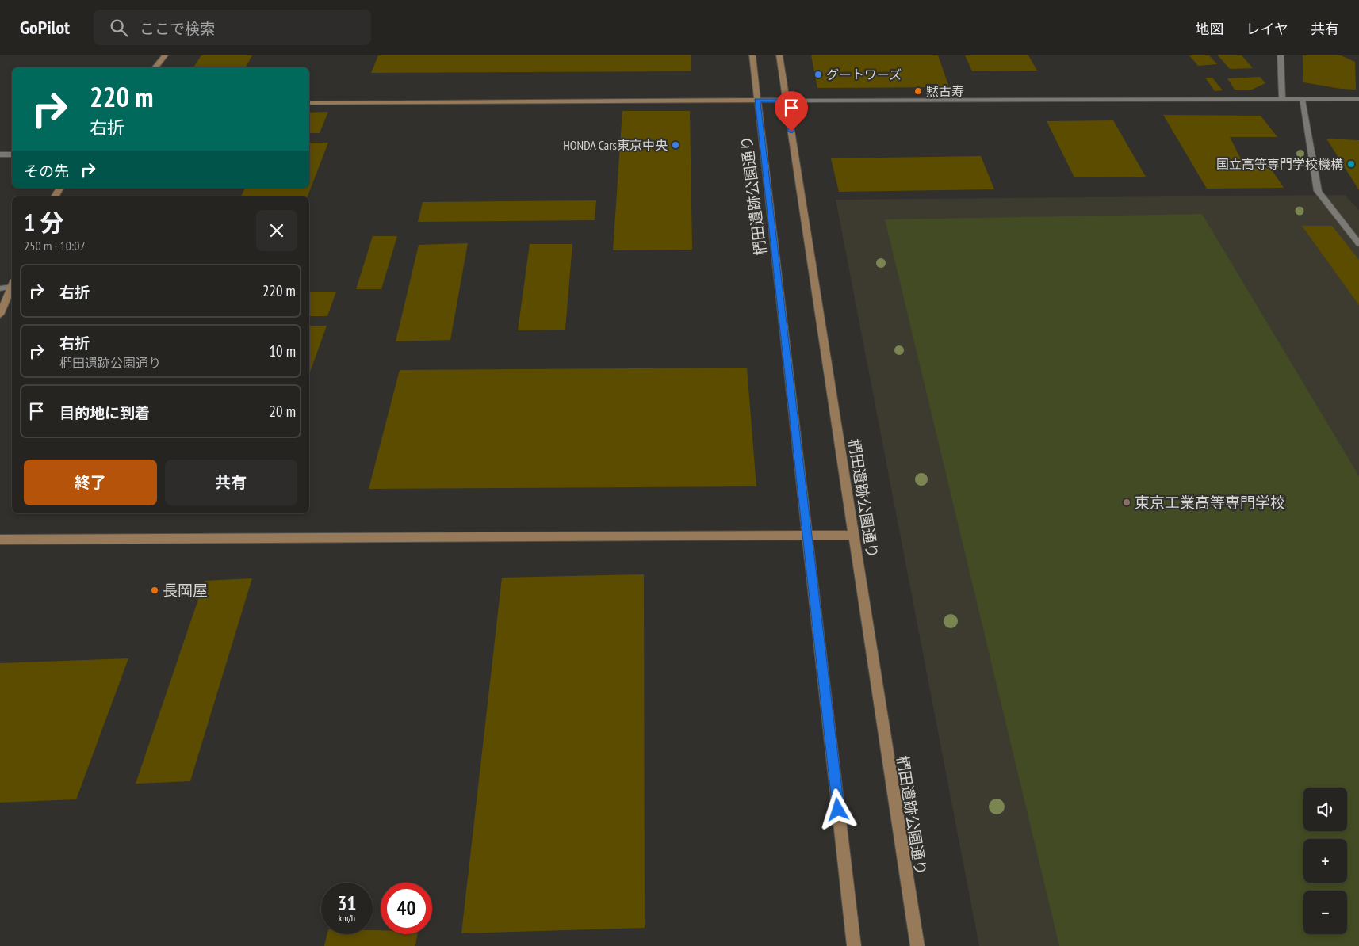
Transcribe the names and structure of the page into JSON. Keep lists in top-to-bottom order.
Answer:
{
  "streets": {
    "street": ["椚田遺跡公園通り"]
  },
  "places": [
    "グートワーズ",
    "黙古寿",
    "HONDA Cars東京中央",
    "国立高等専門学校機構",
    "東京工業高等専門学校",
    "長岡屋"
  ],
  "page": {
    "header": "GoPilot",
    "search": "ここで検索",
    "nav": ["地図", "レイヤ", "共有"],
    "turn": ["220 m", "右折"],
    "then": "その先",
    "heading": ["1 分", "250 m · 10:07"],
    "list": [
      {
        "name": "右折",
        "value": "220 m"
      },
      {
        "name": "右折",
        "note": "椚田遺跡公園通り",
        "value": "10 m"
      },
      {
        "name": "目的地に到着",
        "value": "20 m"
      }
    ],
    "buttons": ["終了", "共有"],
    "map_buttons": ["+", "−"],
    "speed": "31 km/h",
    "limit": "40"
  }
}
